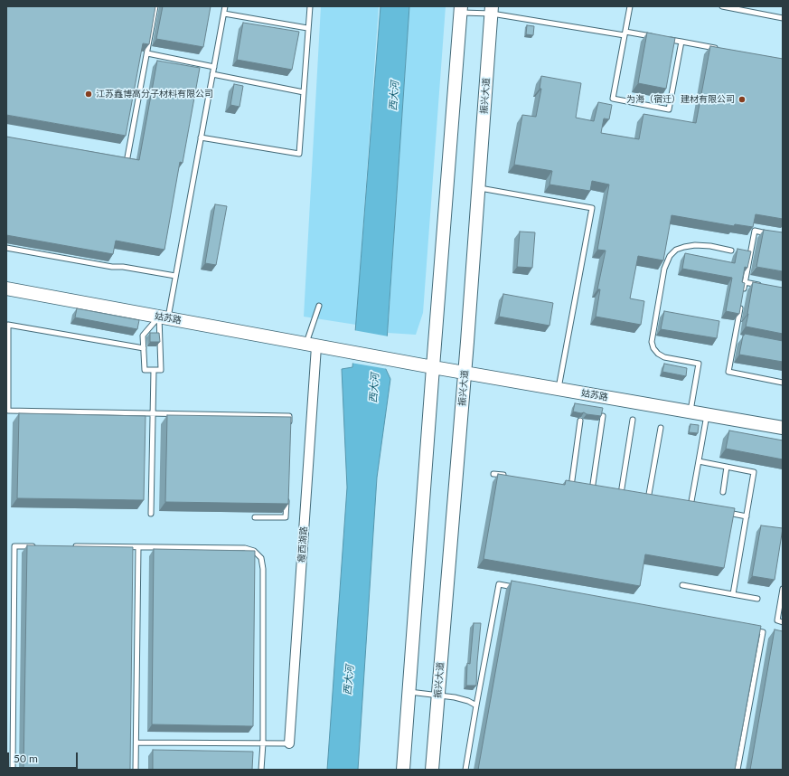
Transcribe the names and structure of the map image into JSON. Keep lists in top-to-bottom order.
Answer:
{
  "streets": {
    "main road": ["振兴大道", "姑苏路"],
    "street": ["瘦西湖路"]
  },
  "crossings": [
    ["振兴大道", "姑苏路"],
    ["姑苏路", "瘦西湖路"]
  ],
  "water": ["西大河"],
  "places": ["江苏鑫博高分子材料有限公司", "为海（宿迁）建材有限公司"],
  "scale_bar": "50 m"
}
